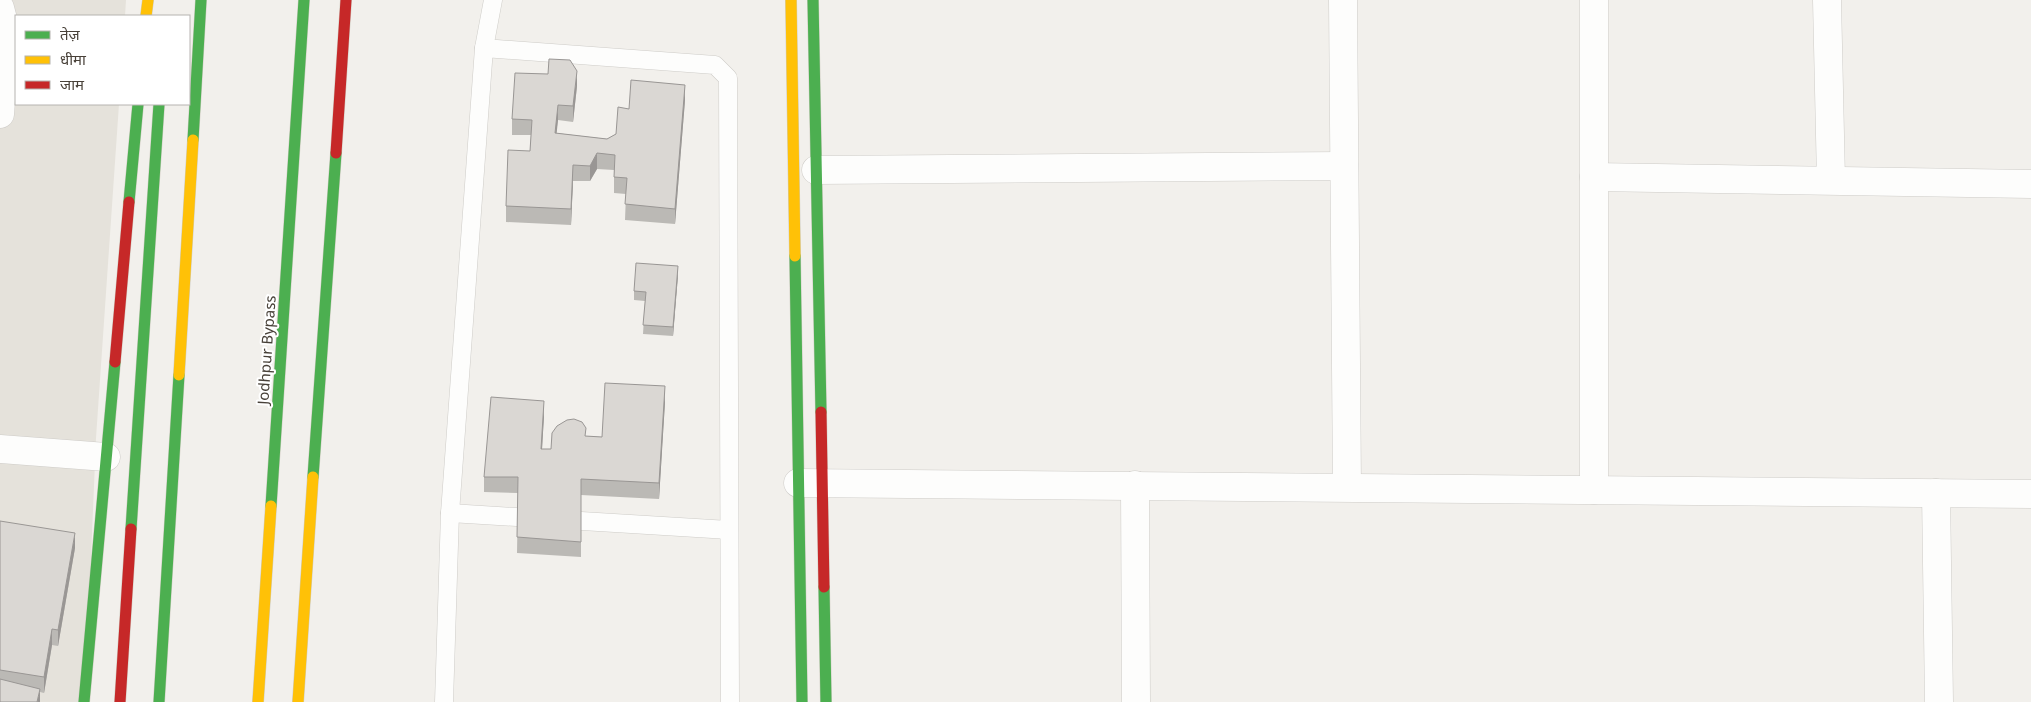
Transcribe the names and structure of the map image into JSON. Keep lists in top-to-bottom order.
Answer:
{
  "streets": {
    "main road": ["Jodhpur Bypass"]
  },
  "legend": ["तेज़", "धीमा", "जाम"]
}
